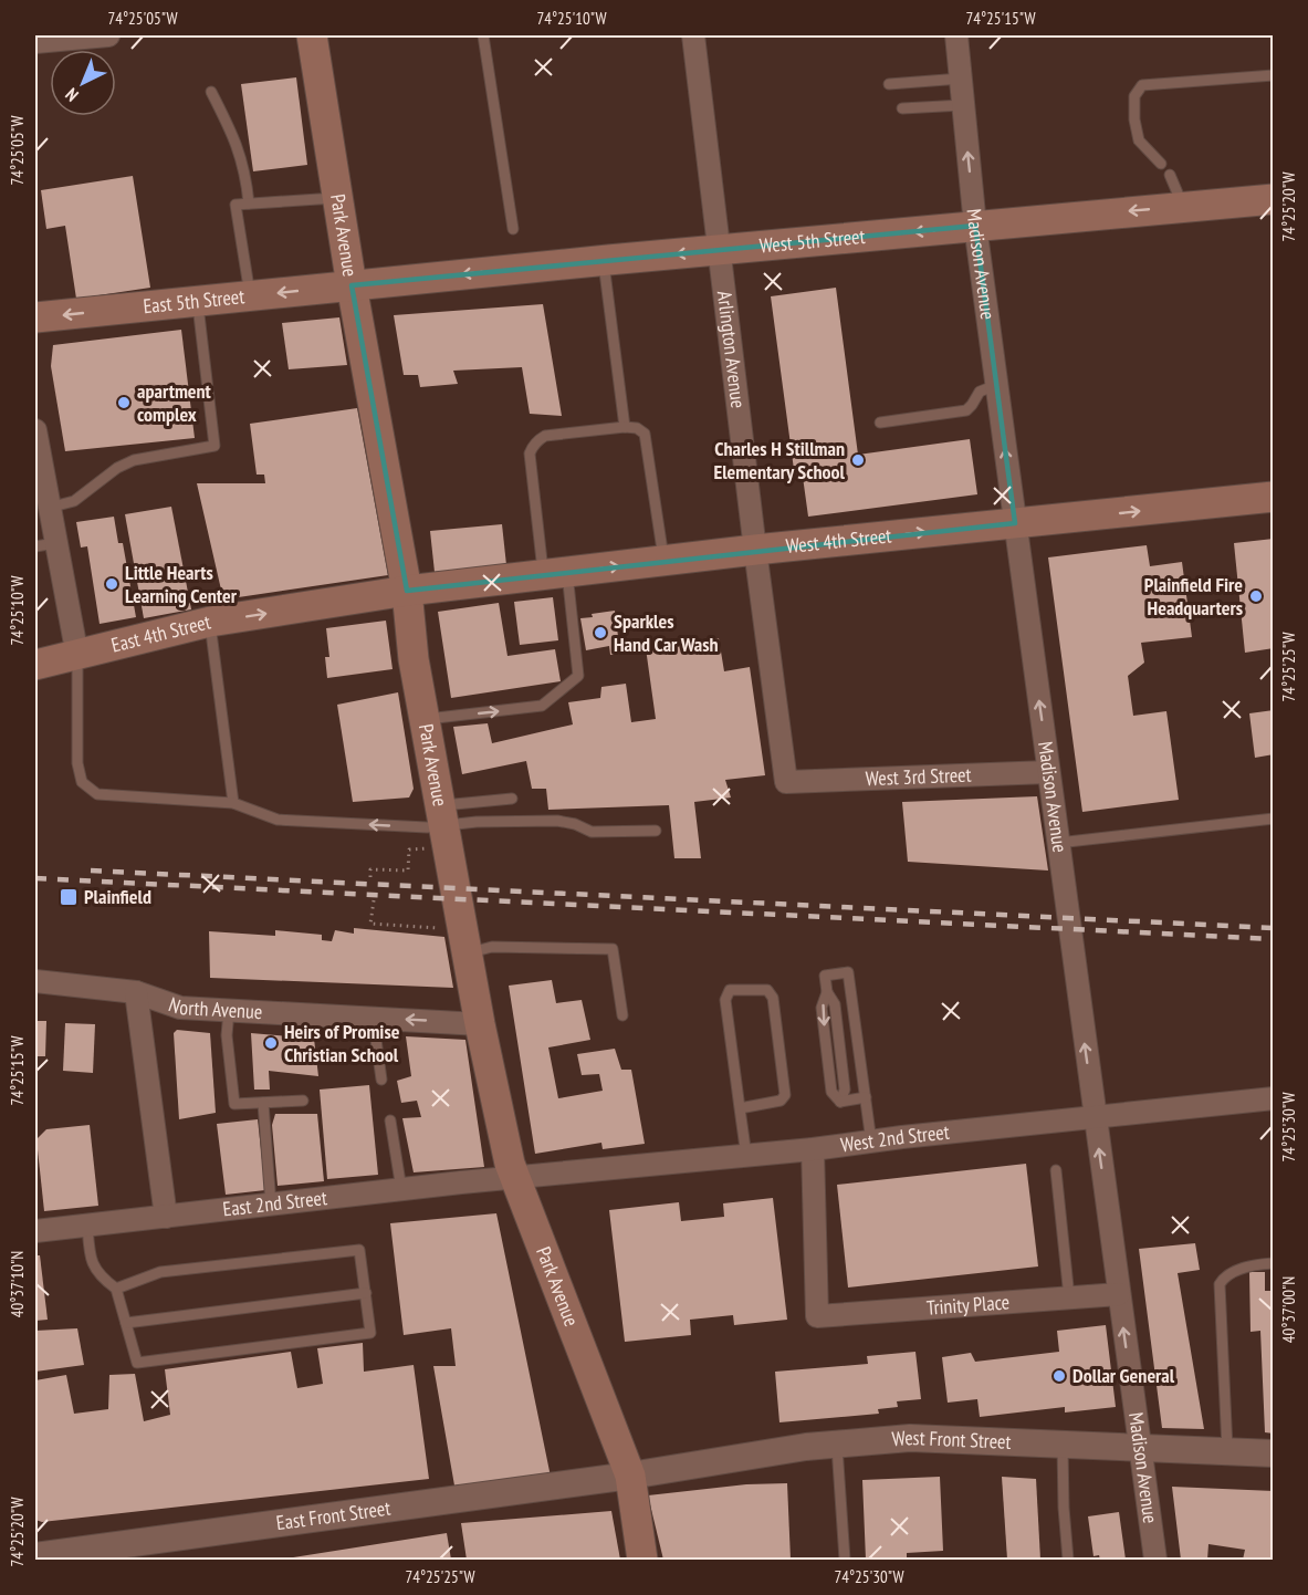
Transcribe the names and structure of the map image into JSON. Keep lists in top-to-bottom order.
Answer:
{
  "streets": {
    "main road": [
      "Park Avenue",
      "West 5th Street",
      "East 5th Street",
      "West 4th Street",
      "East 4th Street"
    ],
    "street": [
      "Madison Avenue",
      "Arlington Avenue",
      "West 3rd Street",
      "North Avenue",
      "West 2nd Street",
      "East 2nd Street",
      "Trinity Place",
      "West Front Street",
      "East Front Street"
    ]
  },
  "crossings": [
    ["Park Avenue", "West 5th Street"],
    ["Park Avenue", "East 5th Street"],
    ["Park Avenue", "West 4th Street"],
    ["Park Avenue", "East 4th Street"],
    ["Park Avenue", "North Avenue"],
    ["Park Avenue", "West 2nd Street"],
    ["Park Avenue", "East 2nd Street"],
    ["Park Avenue", "West Front Street"],
    ["Park Avenue", "East Front Street"],
    ["West 5th Street", "Madison Avenue"],
    ["West 5th Street", "East 5th Street"],
    ["West 5th Street", "Arlington Avenue"],
    ["Madison Avenue", "West 4th Street"],
    ["Madison Avenue", "West 3rd Street"],
    ["Madison Avenue", "West 2nd Street"],
    ["Madison Avenue", "Trinity Place"],
    ["Madison Avenue", "West Front Street"],
    ["Arlington Avenue", "West 4th Street"],
    ["Arlington Avenue", "West 3rd Street"],
    ["West 4th Street", "East 4th Street"],
    ["West 2nd Street", "East 2nd Street"],
    ["West 2nd Street", "Trinity Place"],
    ["West Front Street", "East Front Street"]
  ],
  "one_way": [
    "West 5th Street",
    "Madison Avenue",
    "East 5th Street",
    "West 4th Street",
    "East 4th Street"
  ],
  "places": {
    "other": [
      "apartment complex",
      "Charles H Stillman Elementary School",
      "Little Hearts Learning Center",
      "Plainfield Fire Headquarters",
      "Sparkles Hand Car Wash",
      "Heirs of Promise Christian School",
      "Dollar General"
    ],
    "transit": ["Plainfield"]
  },
  "north": "bottom left",
  "coordinates": [
    "74°25'05\"W",
    "74°25'10\"W",
    "74°25'15\"W",
    "74°25'20\"W",
    "74°25'25\"W",
    "74°25'30\"W",
    "40°37'10\"N",
    "40°37'00\"N"
  ]
}
